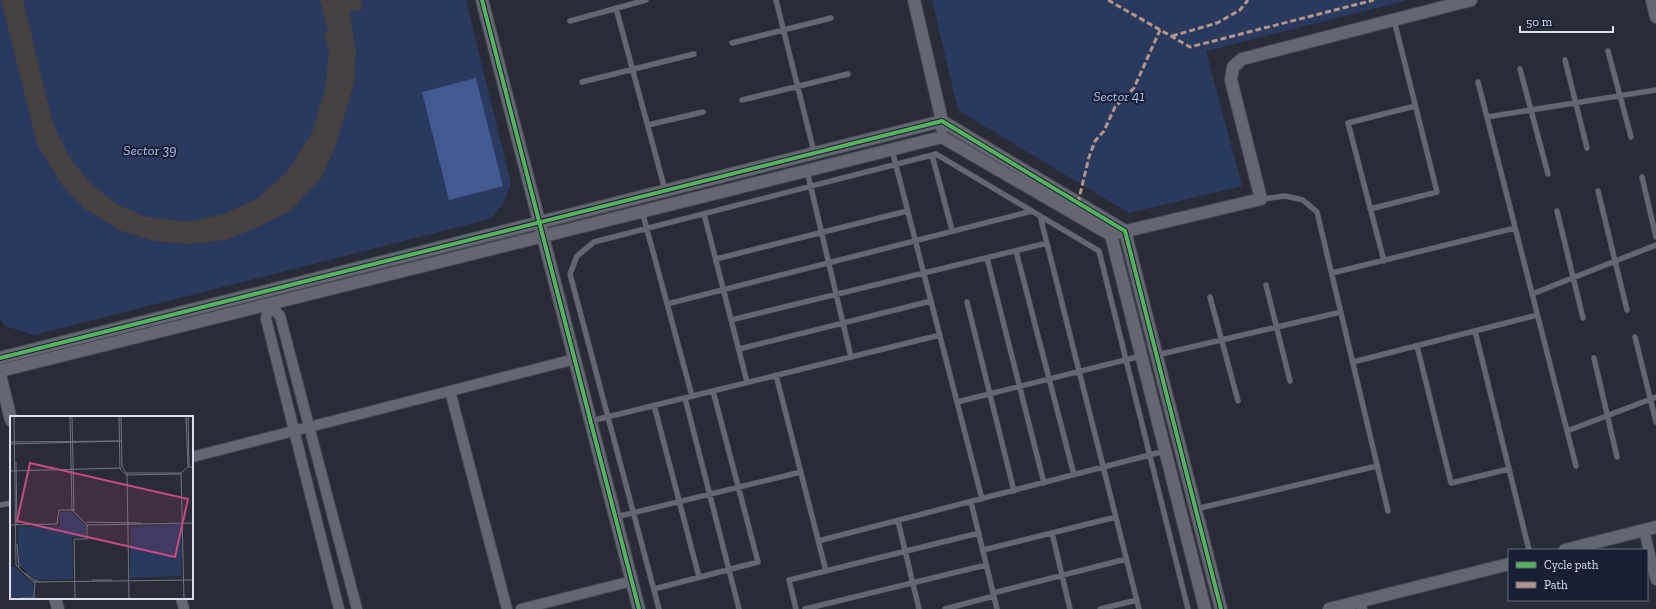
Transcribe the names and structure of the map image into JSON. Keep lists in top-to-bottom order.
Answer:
{
  "parks": ["Sector 41", "Sector 39"],
  "legend": ["Cycle path", "Path"],
  "scale_bar": "50 m"
}
